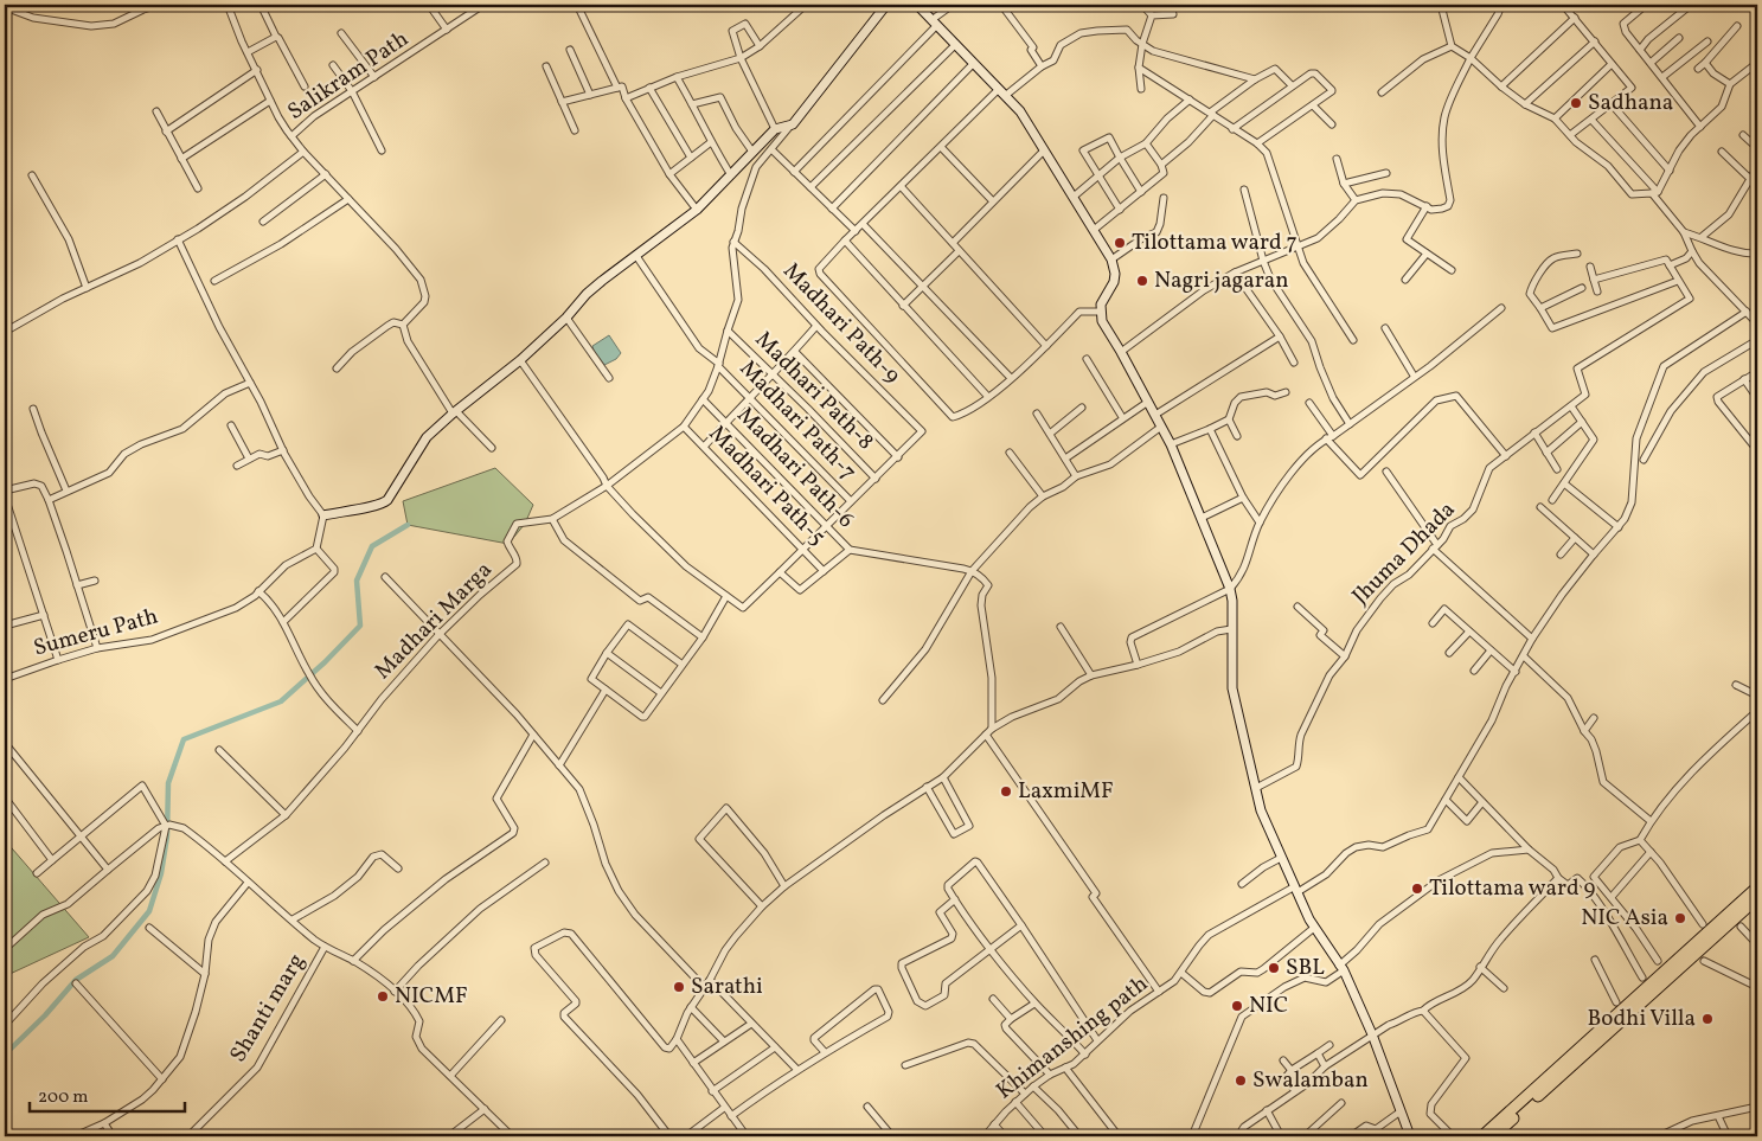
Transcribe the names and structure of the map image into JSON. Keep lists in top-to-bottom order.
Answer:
{
  "streets": {
    "street": [
      "Salikram Path",
      "Madhari Path-9",
      "Madhari Path-8",
      "Madhari Path-7",
      "Madhari Path-6",
      "Madhari Path-5",
      "Jhuma Dhada",
      "Madhari Marga",
      "Sumeru Path",
      "Shanti marg",
      "Khimanshing path"
    ]
  },
  "crossings": [
    ["Madhari Path-9", "Madhari Marga"],
    ["Madhari Path-8", "Madhari Marga"],
    ["Madhari Path-7", "Madhari Marga"],
    ["Madhari Path-6", "Madhari Marga"],
    ["Madhari Path-5", "Madhari Marga"]
  ],
  "places": [
    "Sadhana",
    "Tilottama ward 7",
    "Nagri jagaran",
    "LaxmiMF",
    "Tilottama ward 9",
    "NIC Asia",
    "SBL",
    "Sarathi",
    "NICMF",
    "NIC",
    "Bodhi Villa",
    "Swalamban"
  ],
  "scale_bar": "200 m"
}
